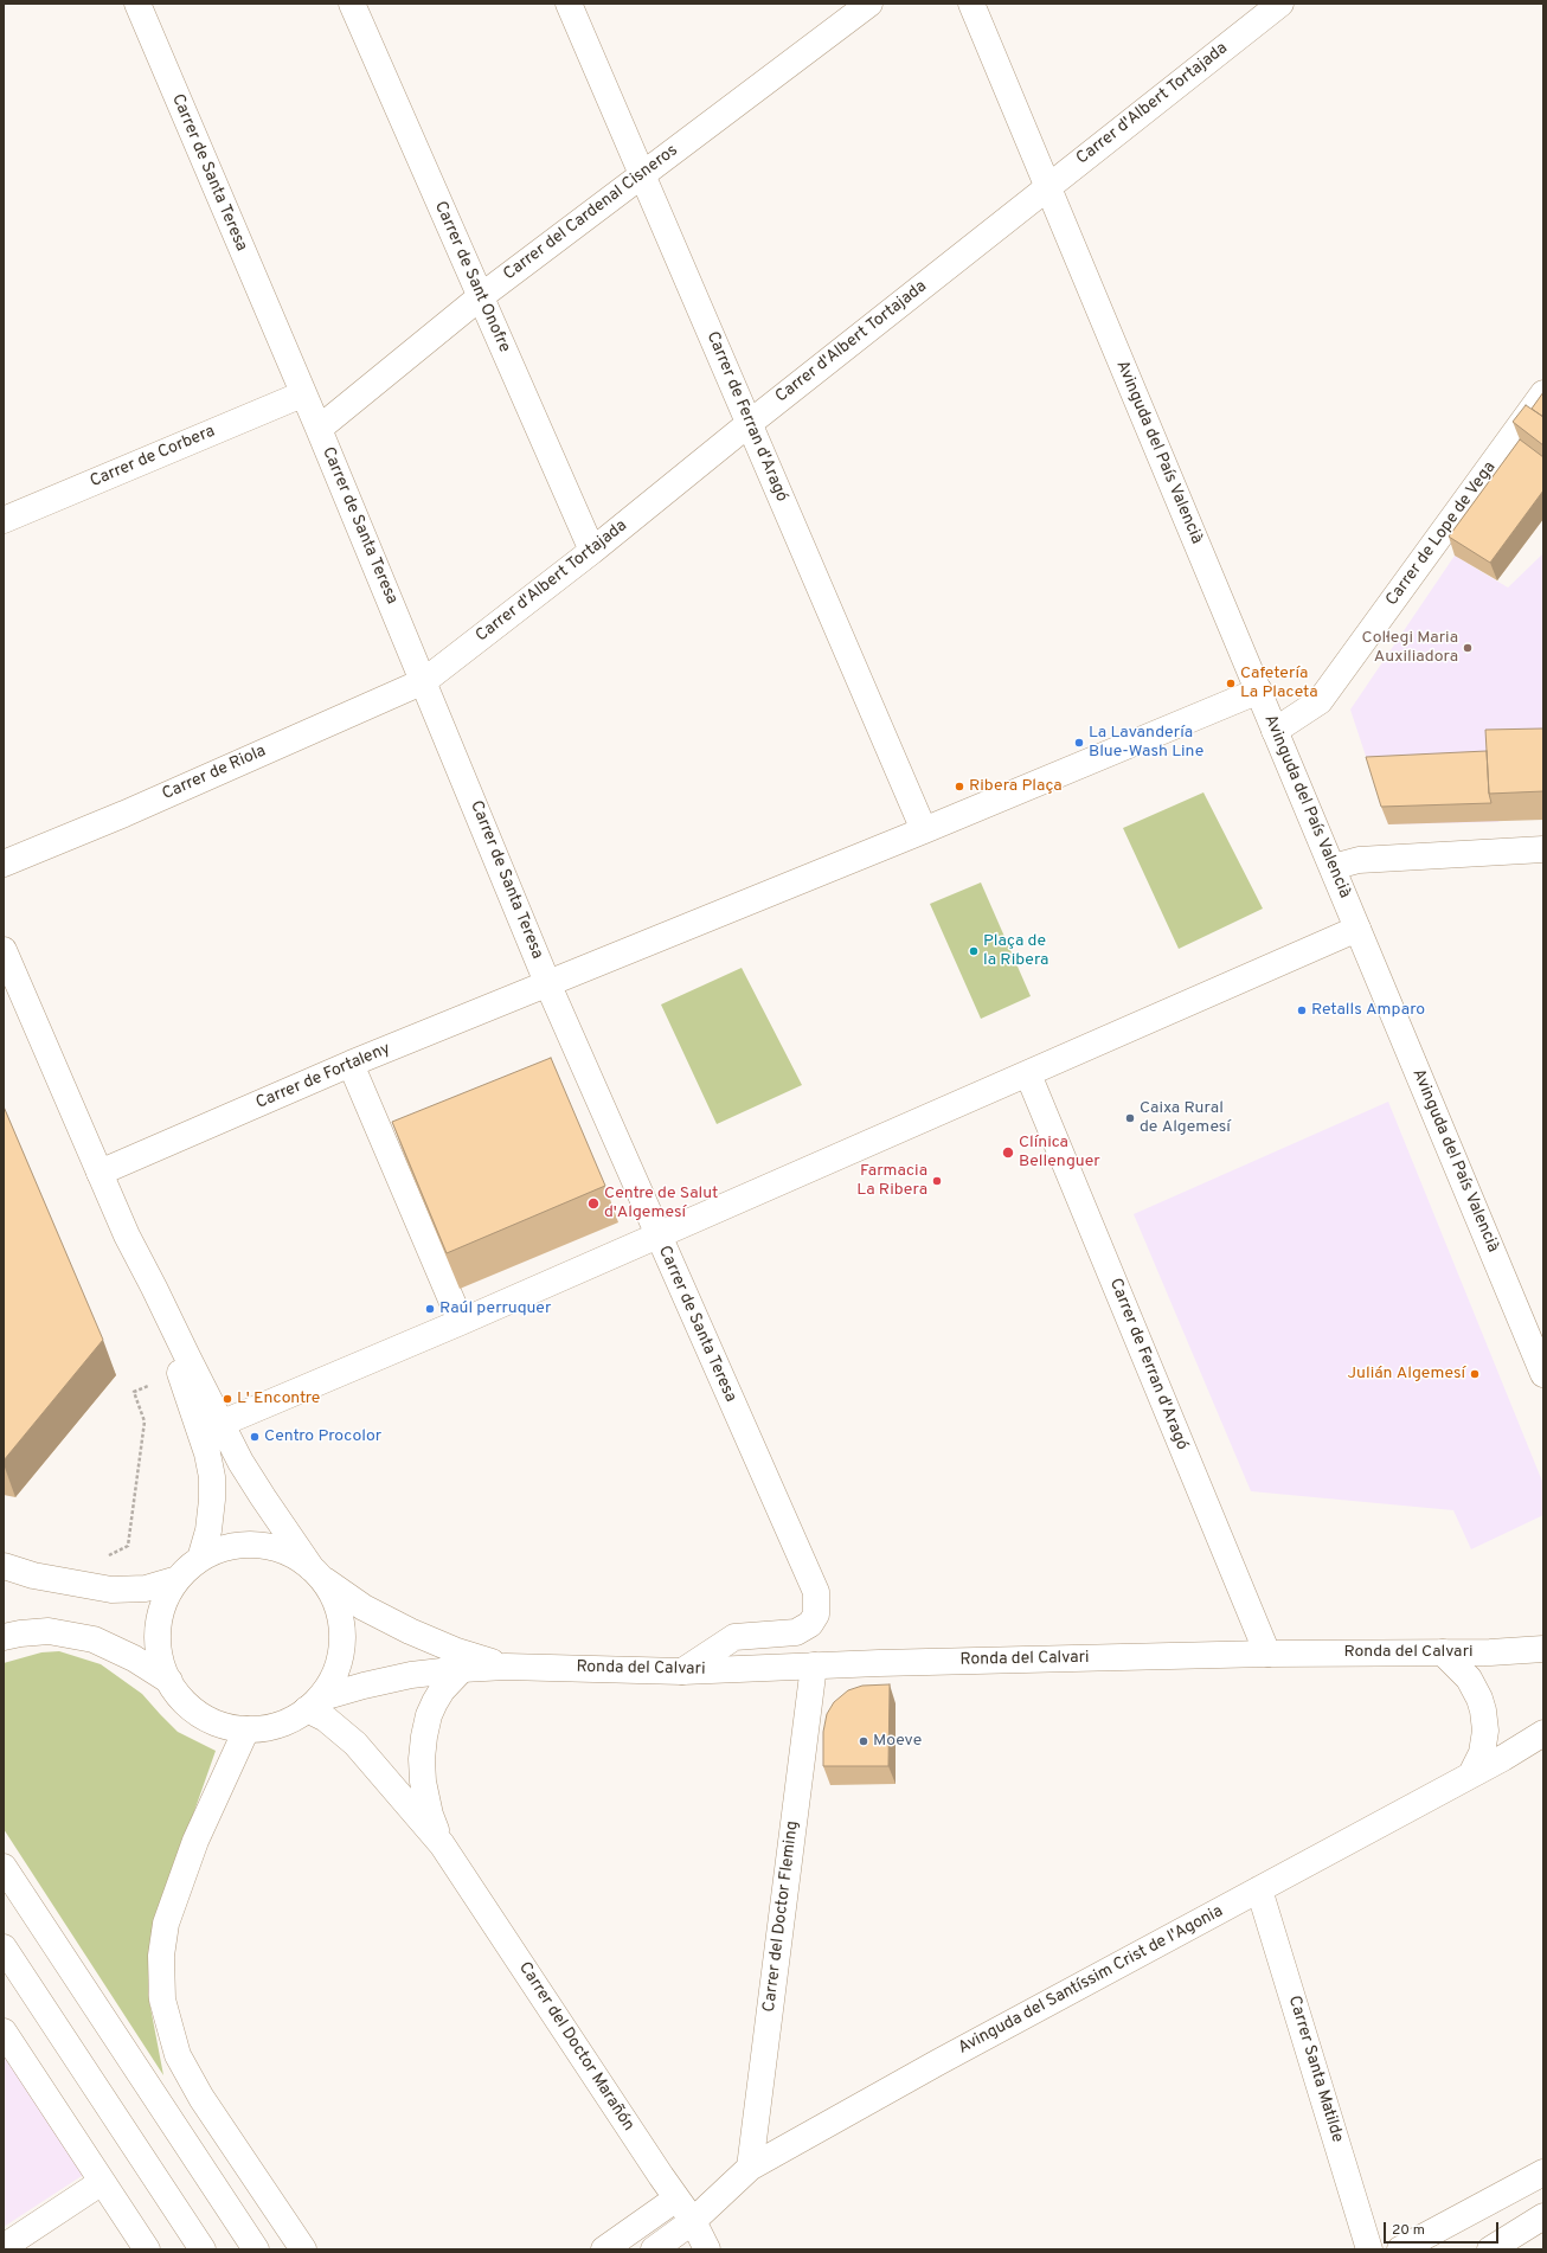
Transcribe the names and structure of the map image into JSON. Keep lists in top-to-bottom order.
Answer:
{
  "streets": {
    "street": [
      "Carrer d'Albert Tortajada",
      "Carrer de Santa Teresa",
      "Carrer del Cardenal Cisneros",
      "Carrer de Sant Onofre",
      "Carrer de Ferran d'Aragó",
      "Avinguda del País Valencià",
      "Carrer de Corbera",
      "Carrer de Lope de Vega",
      "Carrer de Riola",
      "Carrer de Fortaleny",
      "Ronda del Calvari",
      "Carrer del Doctor Fleming",
      "Avinguda del Santíssim Crist de l'Agonia",
      "Carrer del Doctor Marañón",
      "Carrer Santa Matilde"
    ]
  },
  "crossings": [
    ["Carrer d'Albert Tortajada", "Carrer de Santa Teresa"],
    ["Carrer d'Albert Tortajada", "Carrer de Sant Onofre"],
    ["Carrer d'Albert Tortajada", "Carrer de Ferran d'Aragó"],
    ["Carrer d'Albert Tortajada", "Avinguda del País Valencià"],
    ["Carrer d'Albert Tortajada", "Carrer de Riola"],
    ["Carrer de Santa Teresa", "Carrer del Cardenal Cisneros"],
    ["Carrer de Santa Teresa", "Carrer de Corbera"],
    ["Carrer de Santa Teresa", "Carrer de Riola"],
    ["Carrer de Santa Teresa", "Carrer de Fortaleny"],
    ["Carrer de Santa Teresa", "Ronda del Calvari"],
    ["Carrer del Cardenal Cisneros", "Carrer de Sant Onofre"],
    ["Carrer del Cardenal Cisneros", "Carrer de Ferran d'Aragó"],
    ["Carrer de Ferran d'Aragó", "Ronda del Calvari"],
    ["Avinguda del País Valencià", "Carrer de Lope de Vega"],
    ["Ronda del Calvari", "Carrer del Doctor Fleming"],
    ["Ronda del Calvari", "Carrer del Doctor Marañón"],
    ["Carrer del Doctor Fleming", "Avinguda del Santíssim Crist de l'Agonia"],
    ["Avinguda del Santíssim Crist de l'Agonia", "Carrer del Doctor Marañón"],
    ["Avinguda del Santíssim Crist de l'Agonia", "Carrer Santa Matilde"]
  ],
  "places": [
    "Col·legi Maria Auxiliadora",
    "Cafetería La Placeta",
    "La Lavandería Blue-Wash Line",
    "Ribera Plaça",
    "Plaça de la Ribera",
    "Retalls Amparo",
    "Caixa Rural de Algemesí",
    "Clínica Bellenguer",
    "Farmacia La Ribera",
    "Centre de Salut d'Algemesí",
    "Raúl perruquer",
    "Julián Algemesí",
    "L' Encontre",
    "Centro Procolor",
    "Moeve"
  ],
  "scale_bar": "20 m"
}
